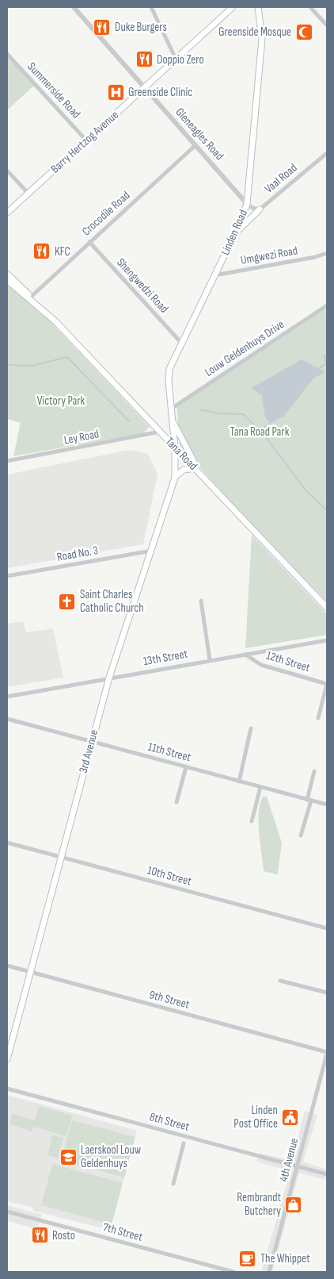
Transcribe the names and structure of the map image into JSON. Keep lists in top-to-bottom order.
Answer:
{
  "streets": {
    "main road": [
      "Barry Hertzog Avenue",
      "Linden Road",
      "Tana Road",
      "3rd Avenue"
    ],
    "street": [
      "Summerside Road",
      "Gleneagles Road",
      "Vaal Road",
      "Crocodile Road",
      "Umgwezi Road",
      "Shengwedzi Road",
      "Louw Geldenhuys Drive",
      "Ley Road",
      "Road No. 3",
      "13th Street",
      "12th Street",
      "11th Street",
      "10th Street",
      "9th Street",
      "8th Street",
      "4th Avenue",
      "7th Street"
    ]
  },
  "crossings": [
    ["Summerside Road", "Barry Hertzog Avenue"],
    ["Gleneagles Road", "Barry Hertzog Avenue"],
    ["Gleneagles Road", "Vaal Road"],
    ["Gleneagles Road", "Crocodile Road"],
    ["Gleneagles Road", "Linden Road"],
    ["Vaal Road", "Linden Road"],
    ["Crocodile Road", "Shengwedzi Road"],
    ["Crocodile Road", "Tana Road"],
    ["Linden Road", "Umgwezi Road"],
    ["Linden Road", "Shengwedzi Road"],
    ["Linden Road", "Louw Geldenhuys Drive"],
    ["Linden Road", "Tana Road"],
    ["Linden Road", "3rd Avenue"],
    ["Ley Road", "Tana Road"],
    ["Tana Road", "3rd Avenue"],
    ["Road No. 3", "3rd Avenue"],
    ["13th Street", "12th Street"],
    ["13th Street", "3rd Avenue"],
    ["3rd Avenue", "11th Street"],
    ["3rd Avenue", "10th Street"],
    ["3rd Avenue", "9th Street"],
    ["9th Street", "4th Avenue"],
    ["8th Street", "4th Avenue"]
  ],
  "parks": ["Victory Park", "Tana Road Park"],
  "places": {
    "restaurant": [
      "Duke Burgers",
      "Doppio Zero",
      "KFC",
      "Rosto"
    ],
    "mosque": ["Greenside Mosque"],
    "hospital": ["Greenside Clinic"],
    "church": ["Saint Charles Catholic Church"],
    "public building": ["Linden Post Office"],
    "school or university": ["Laerskool Louw Geldenhuys"],
    "shop": ["Rembrandt Butchery"],
    "cafe": ["The Whippet"]
  }
}
